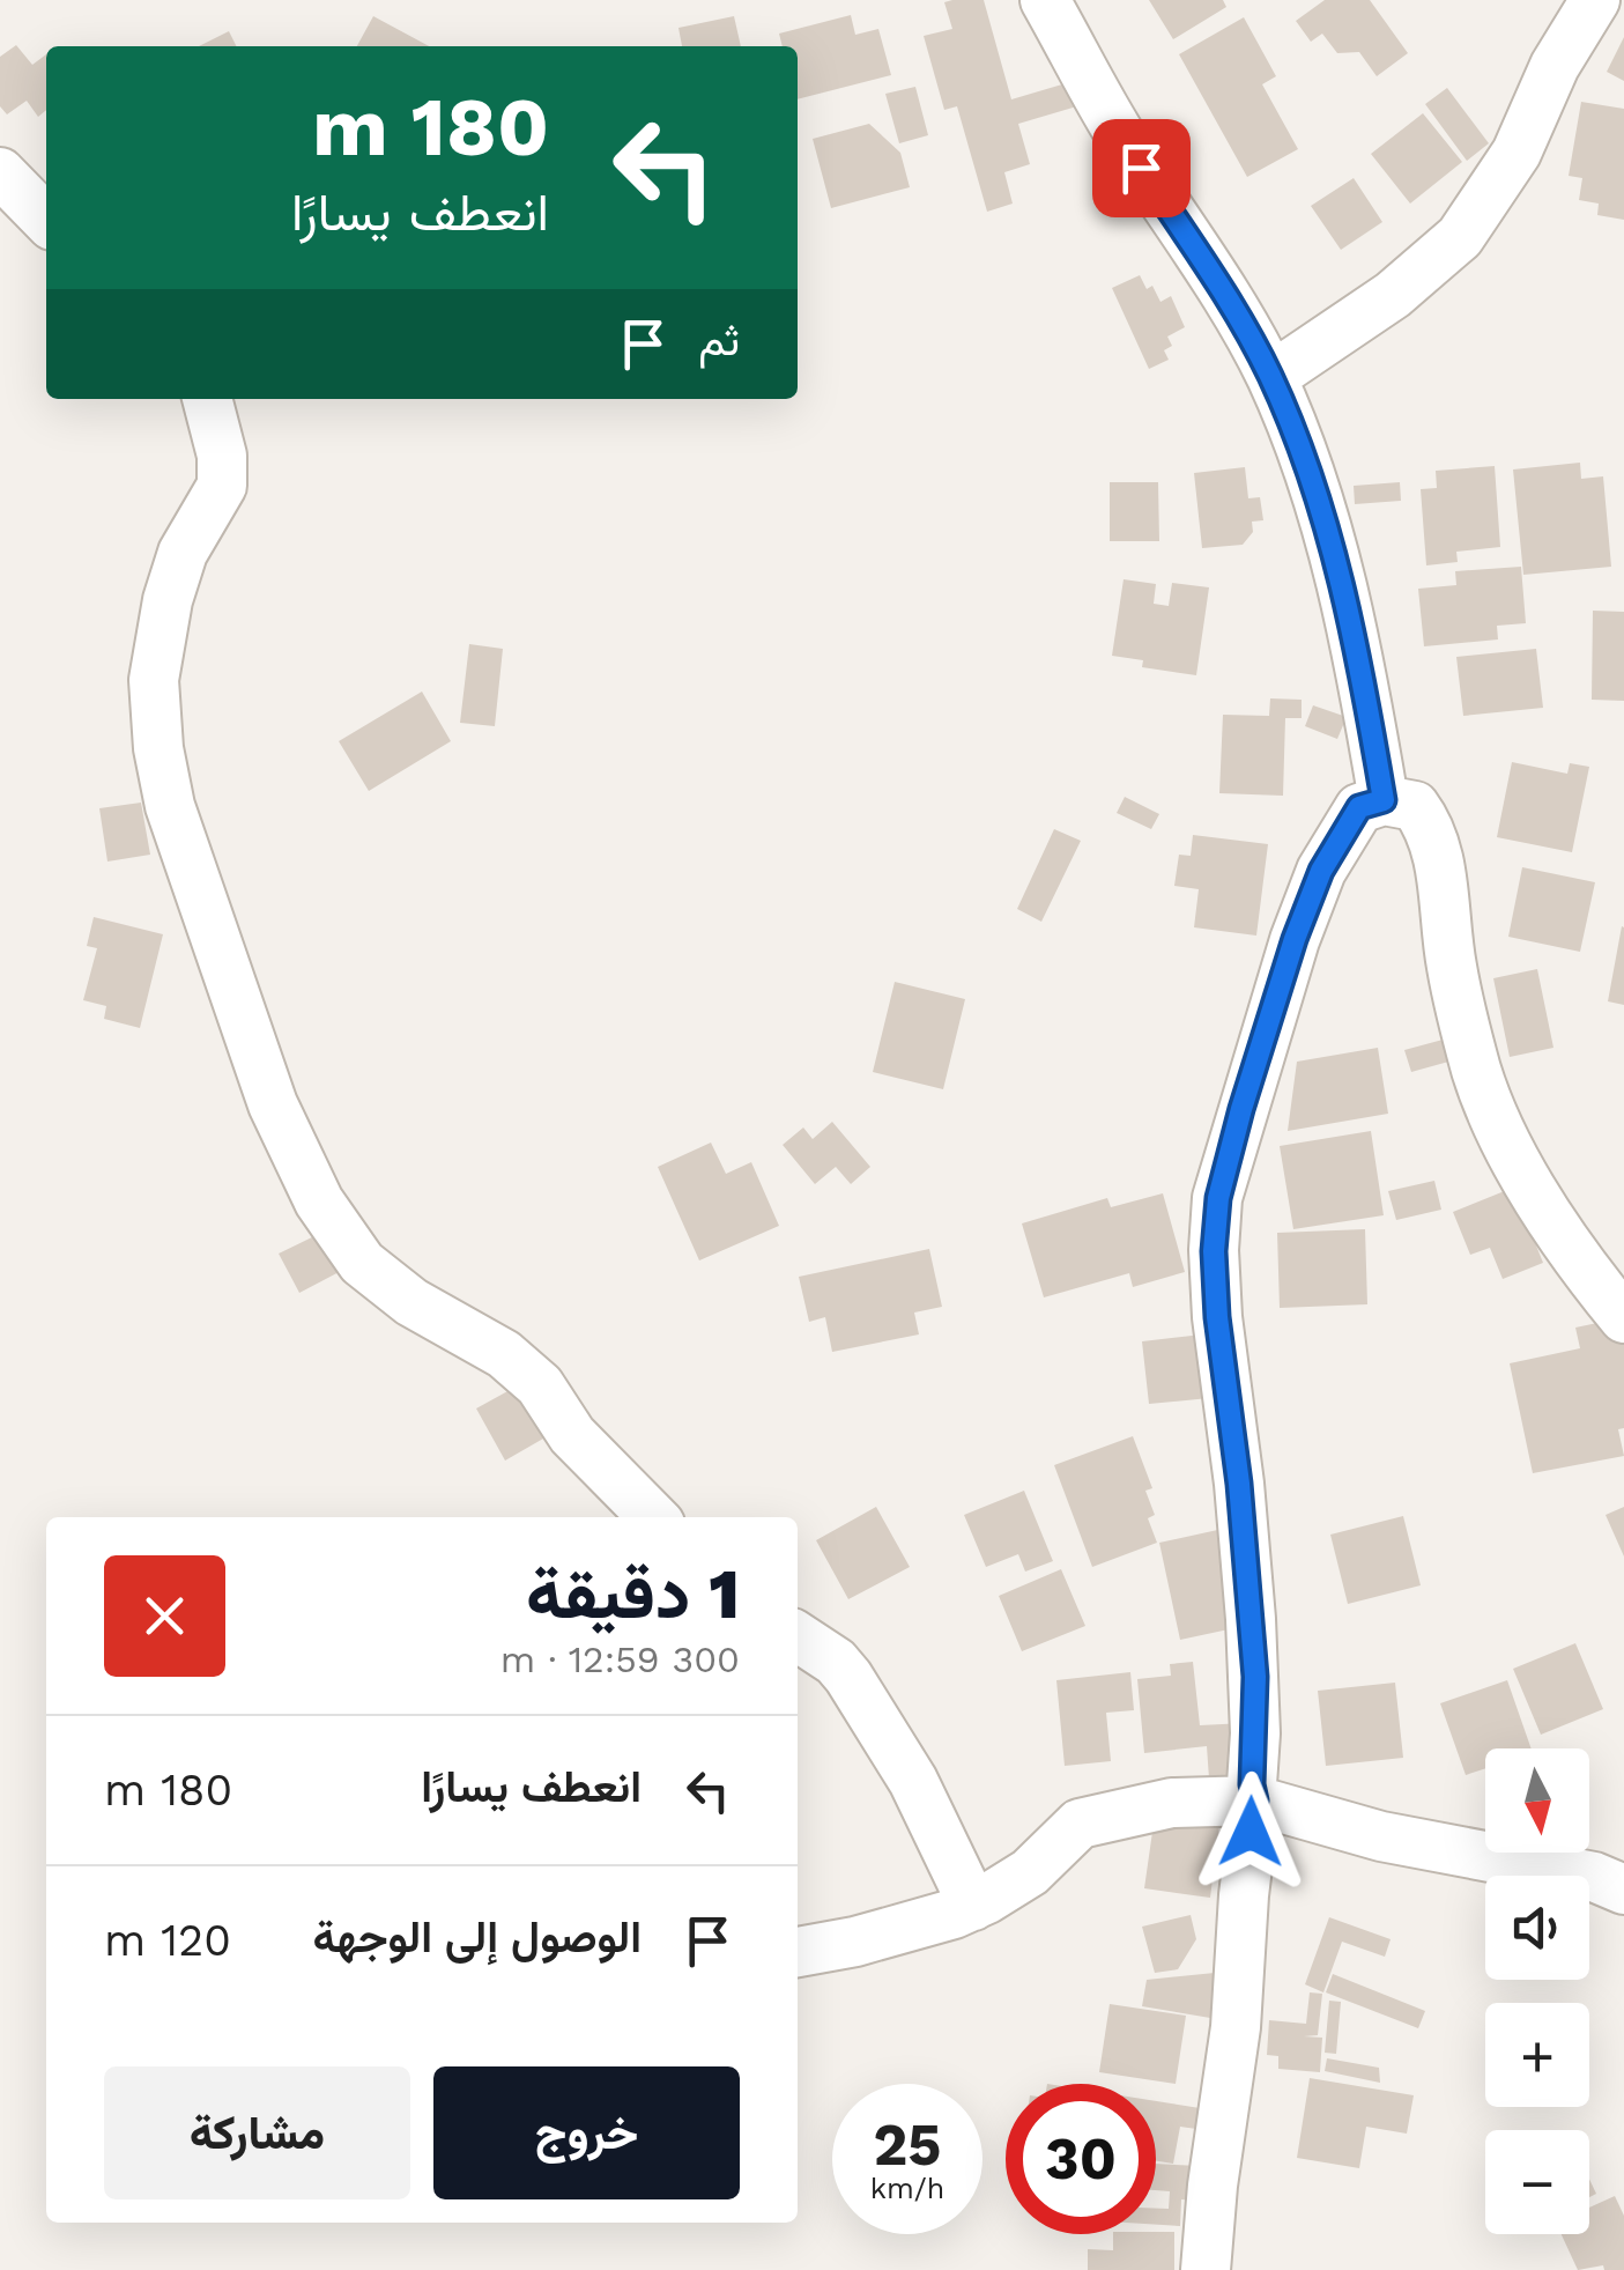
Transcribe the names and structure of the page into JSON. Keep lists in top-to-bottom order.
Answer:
{
  "north": "bottom",
  "page": {
    "turn": ["180 m", "انعطف يسارًا"],
    "then": "ثم",
    "heading": ["1 دقيقة", "300 m · 12:59"],
    "list": [
      {
        "name": "انعطف يسارًا",
        "value": "180 m"
      },
      {
        "name": "الوصول إلى الوجهة",
        "value": "120 m"
      }
    ],
    "map_buttons": ["+", "−"],
    "buttons": ["خروج", "مشاركة"],
    "speed": "25 km/h",
    "limit": "30"
  }
}
